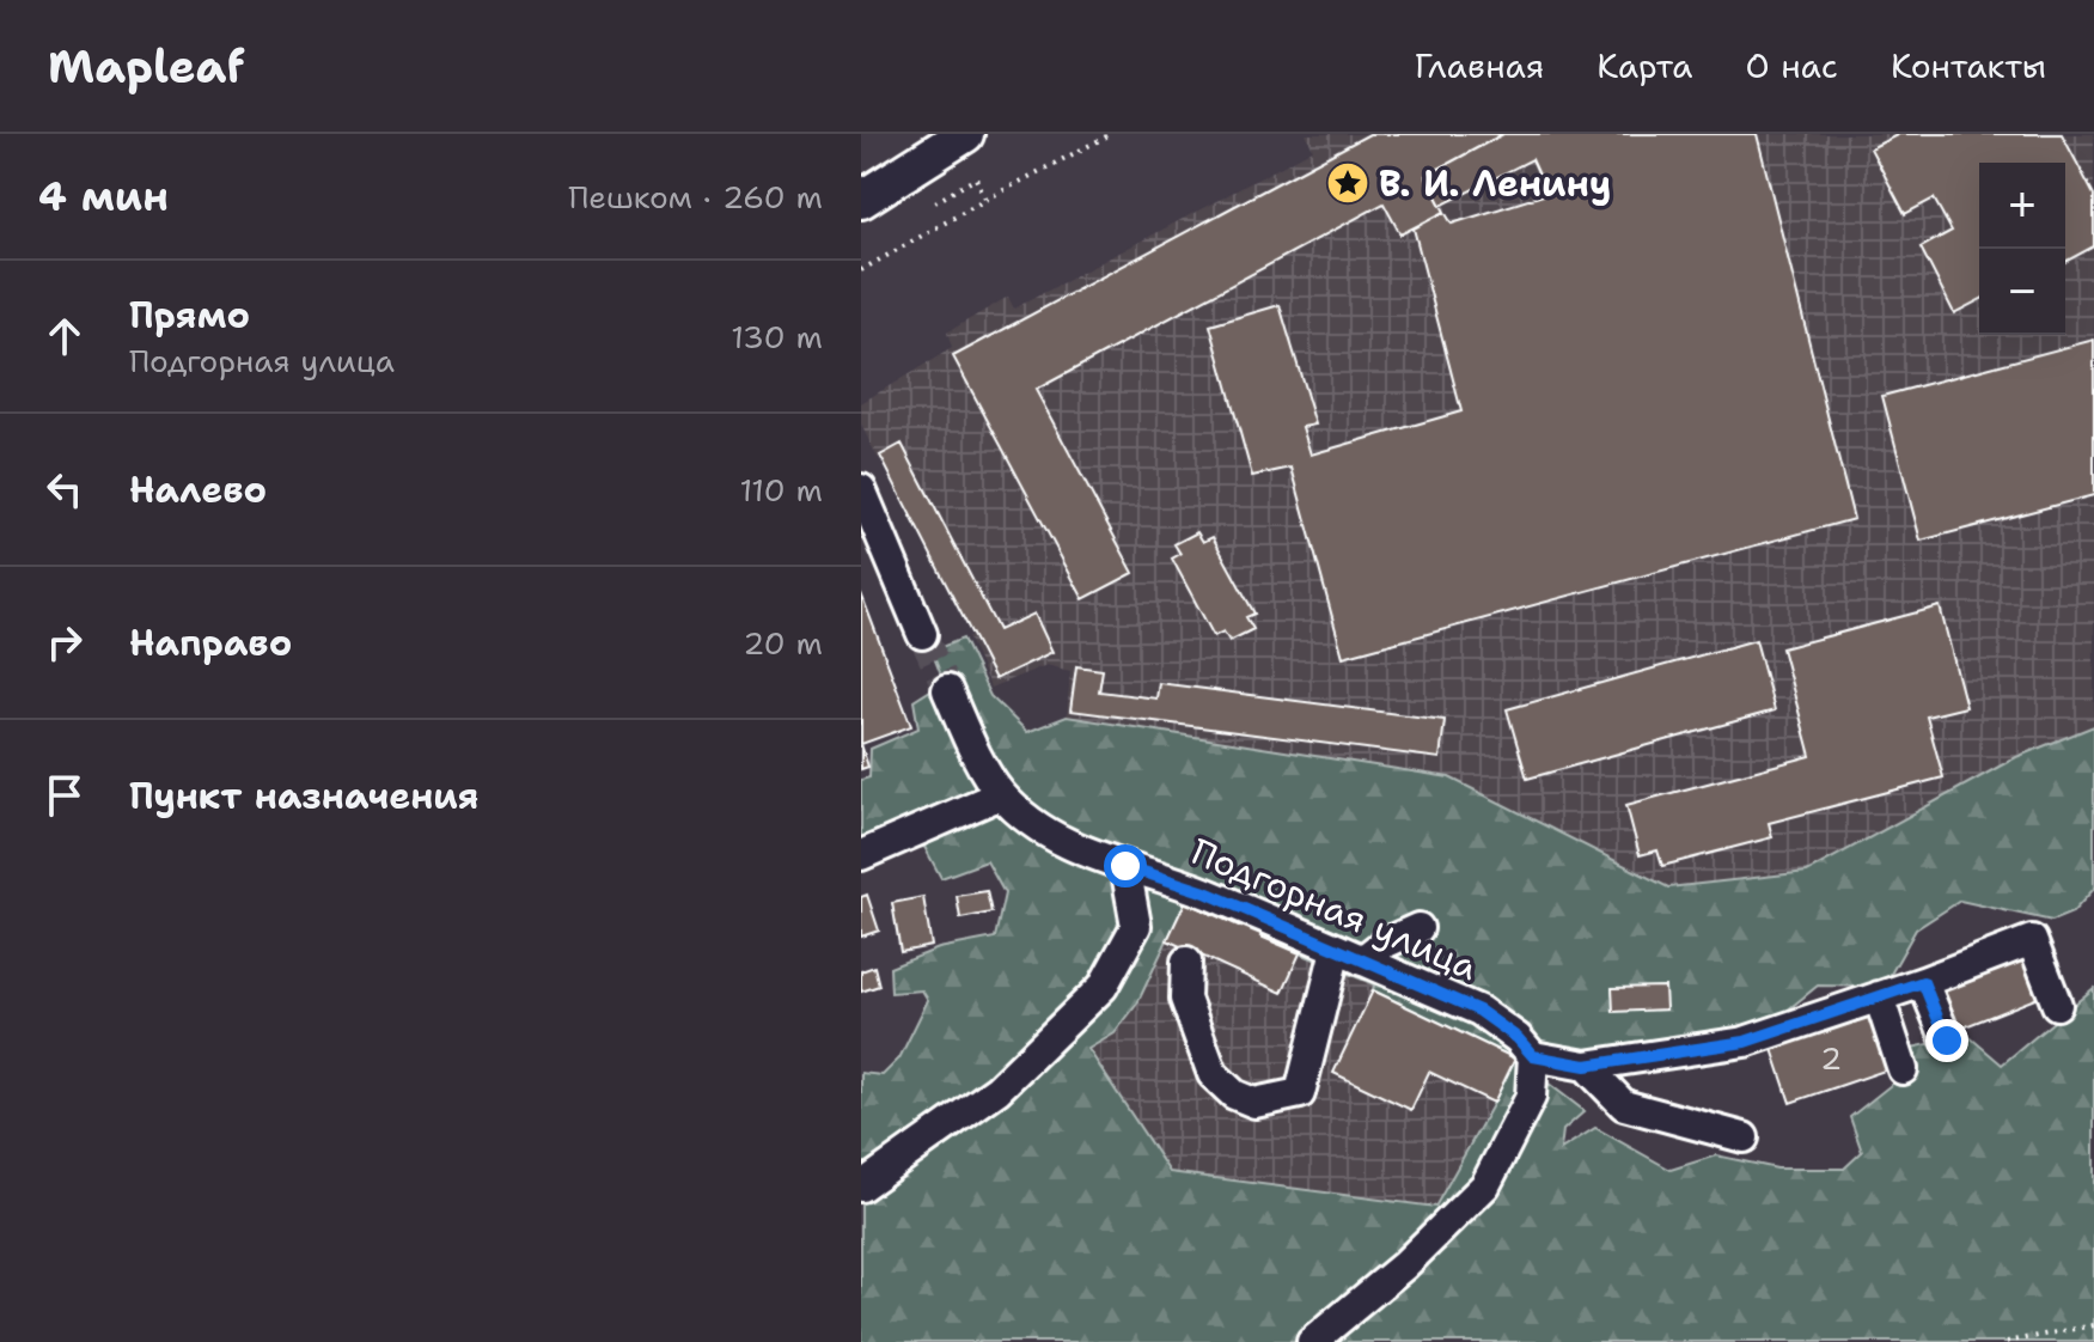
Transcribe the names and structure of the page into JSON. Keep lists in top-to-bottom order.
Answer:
{
  "streets": {
    "street": ["Подгорная улица"]
  },
  "places": {
    "place": ["В. И. Ленину"]
  },
  "house_numbers": ["2"],
  "page": {
    "header": "Mapleaf",
    "nav": [
      "Главная",
      "Карта",
      "О нас",
      "Контакты"
    ],
    "heading": ["4 мин", "Пешком · 260 m"],
    "map_buttons": ["+", "−"],
    "list": [
      ["Прямо", "Подгорная улица", "130 m"],
      ["Налево", "110 m"],
      ["Направо", "20 m"],
      "Пункт назначения"
    ]
  }
}
